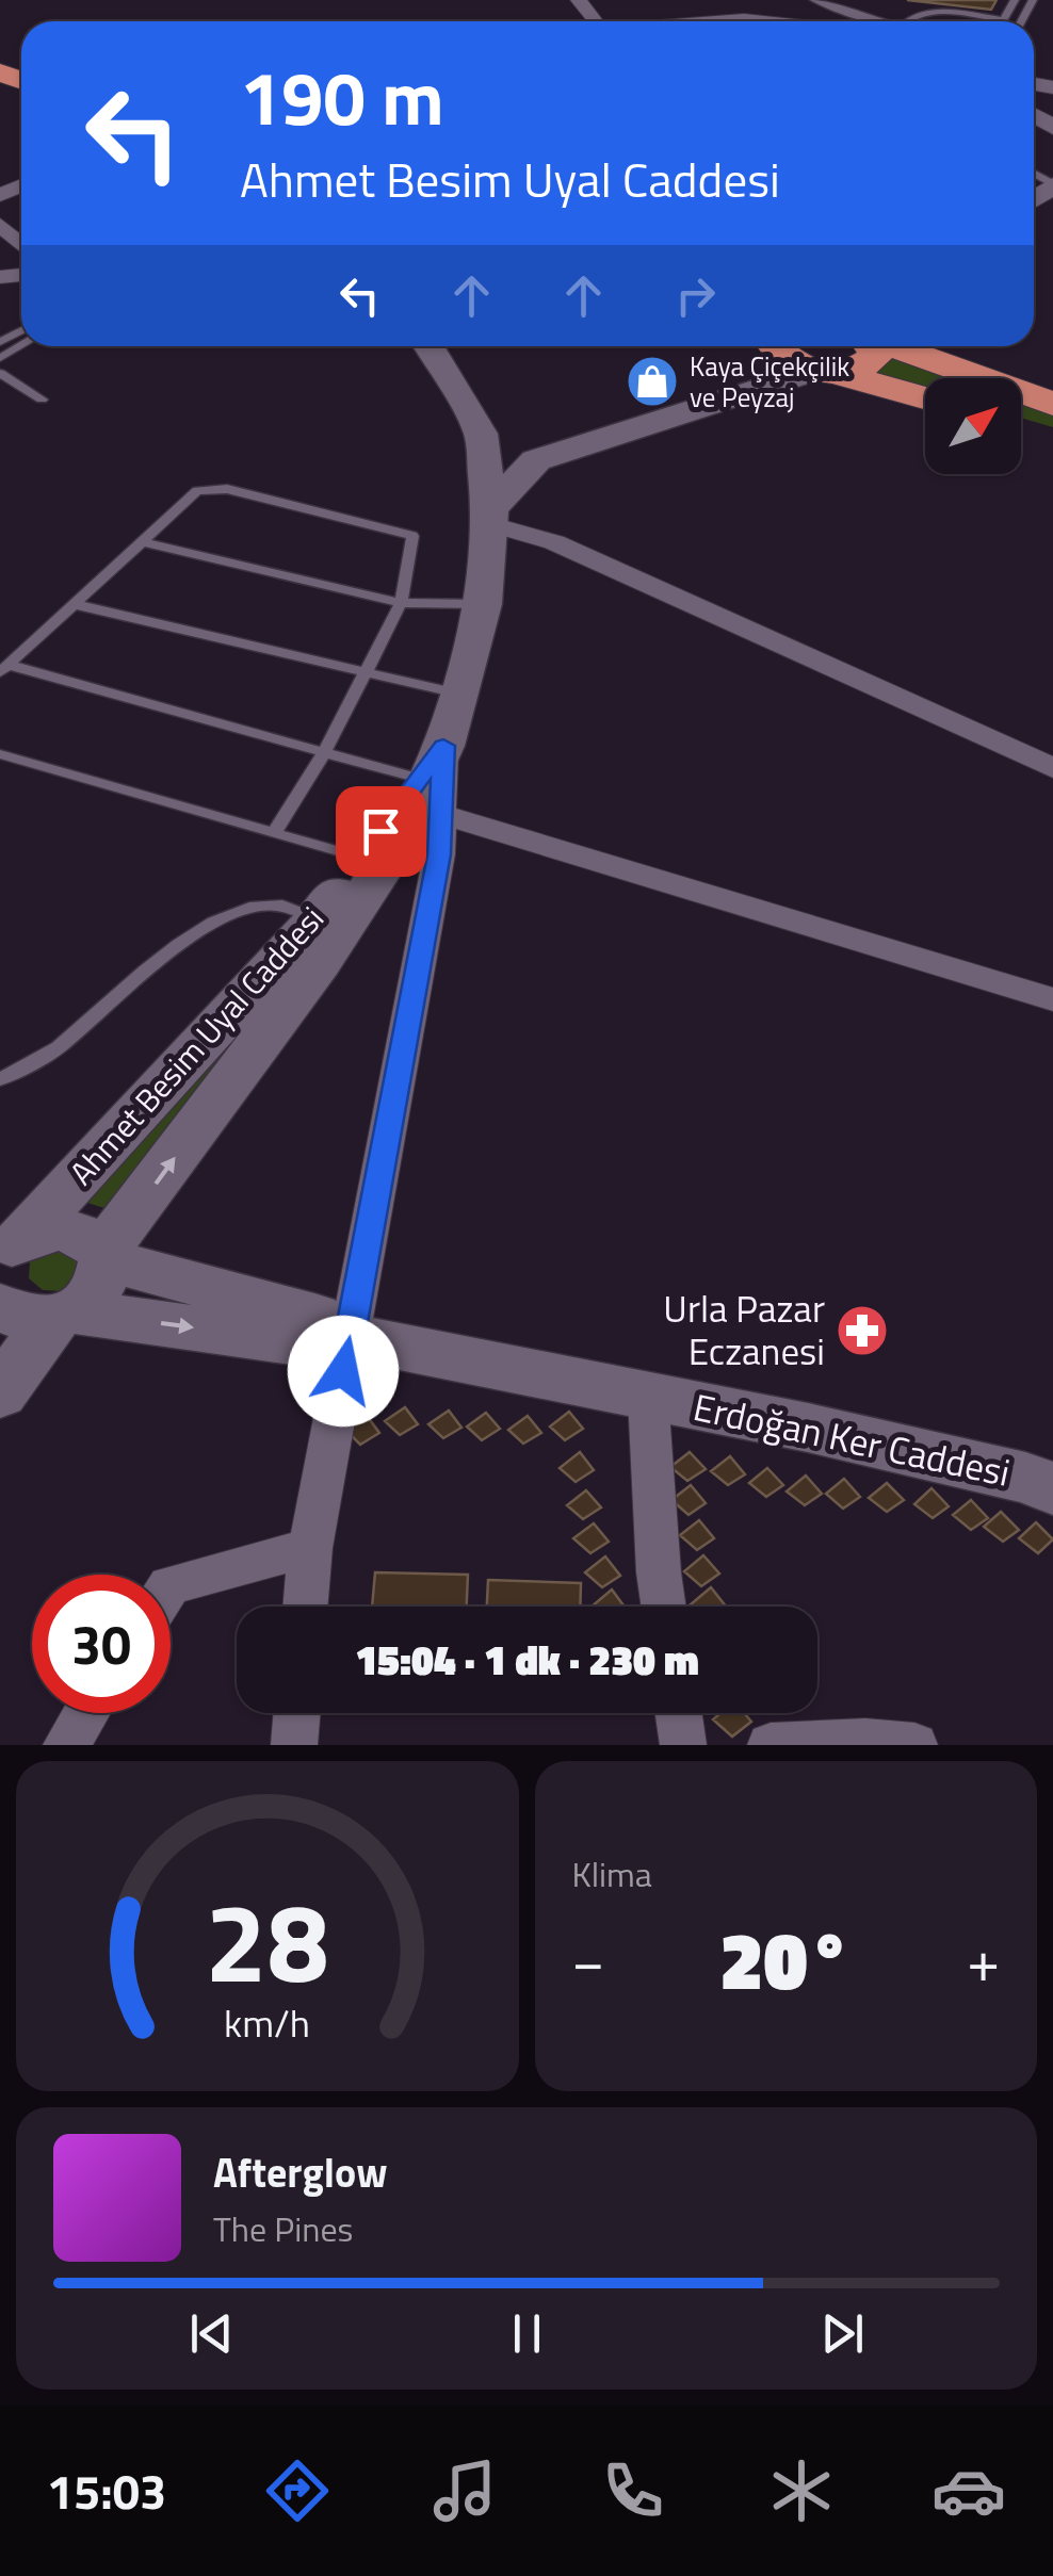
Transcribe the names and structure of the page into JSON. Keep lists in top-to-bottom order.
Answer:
{
  "streets": {
    "main road": ["Ahmet Besim Uyal Caddesi", "Erdoğan Ker Caddesi"]
  },
  "crossings": [
    ["Ahmet Besim Uyal Caddesi", "Erdoğan Ker Caddesi"]
  ],
  "places": {
    "shop": ["Kaya Çiçekçilik ve Peyzaj"],
    "pharmacy": ["Urla Pazar Eczanesi"]
  },
  "north": "top right",
  "page": {
    "turn": ["190 m", "Ahmet Besim Uyal Caddesi"],
    "limit": "30",
    "trip": "15:04 · 1 dk · 230 m",
    "tile": "Klima",
    "heat": ["−", "20°", "+"],
    "song": ["Afterglow", "The Pines"],
    "tabs": "15:03",
    "gauge": ["28", "km/h"]
  }
}
